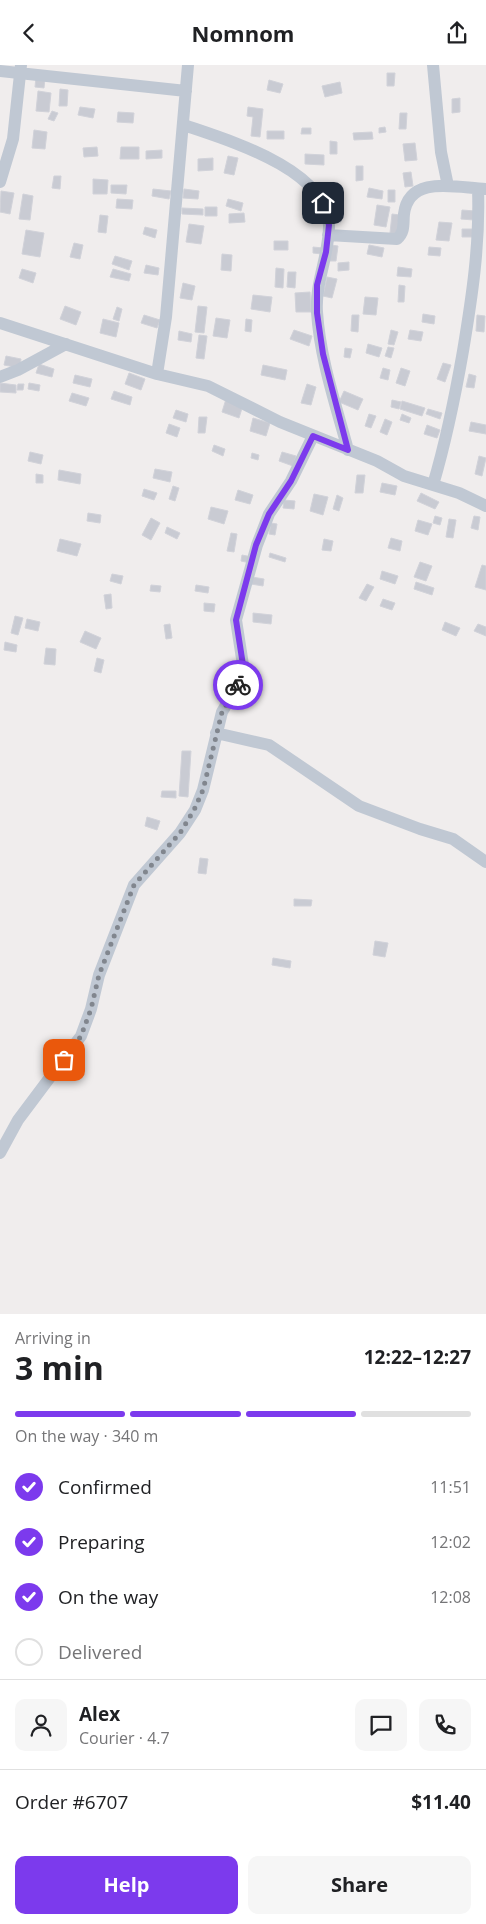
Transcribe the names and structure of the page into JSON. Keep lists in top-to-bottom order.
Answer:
{
  "page": {
    "header": "Nomnom",
    "heading": ["3 min", "Arriving in", "12:22–12:27"],
    "panel": [
      "Alex",
      "Courier · 4.7",
      "Order #6707",
      "$11.40"
    ],
    "bar": "On the way · 340 m",
    "list": [
      ["Confirmed", "11:51"],
      ["Preparing", "12:02"],
      ["On the way", "12:08"],
      "Delivered"
    ],
    "buttons": ["Help", "Share"]
  }
}
